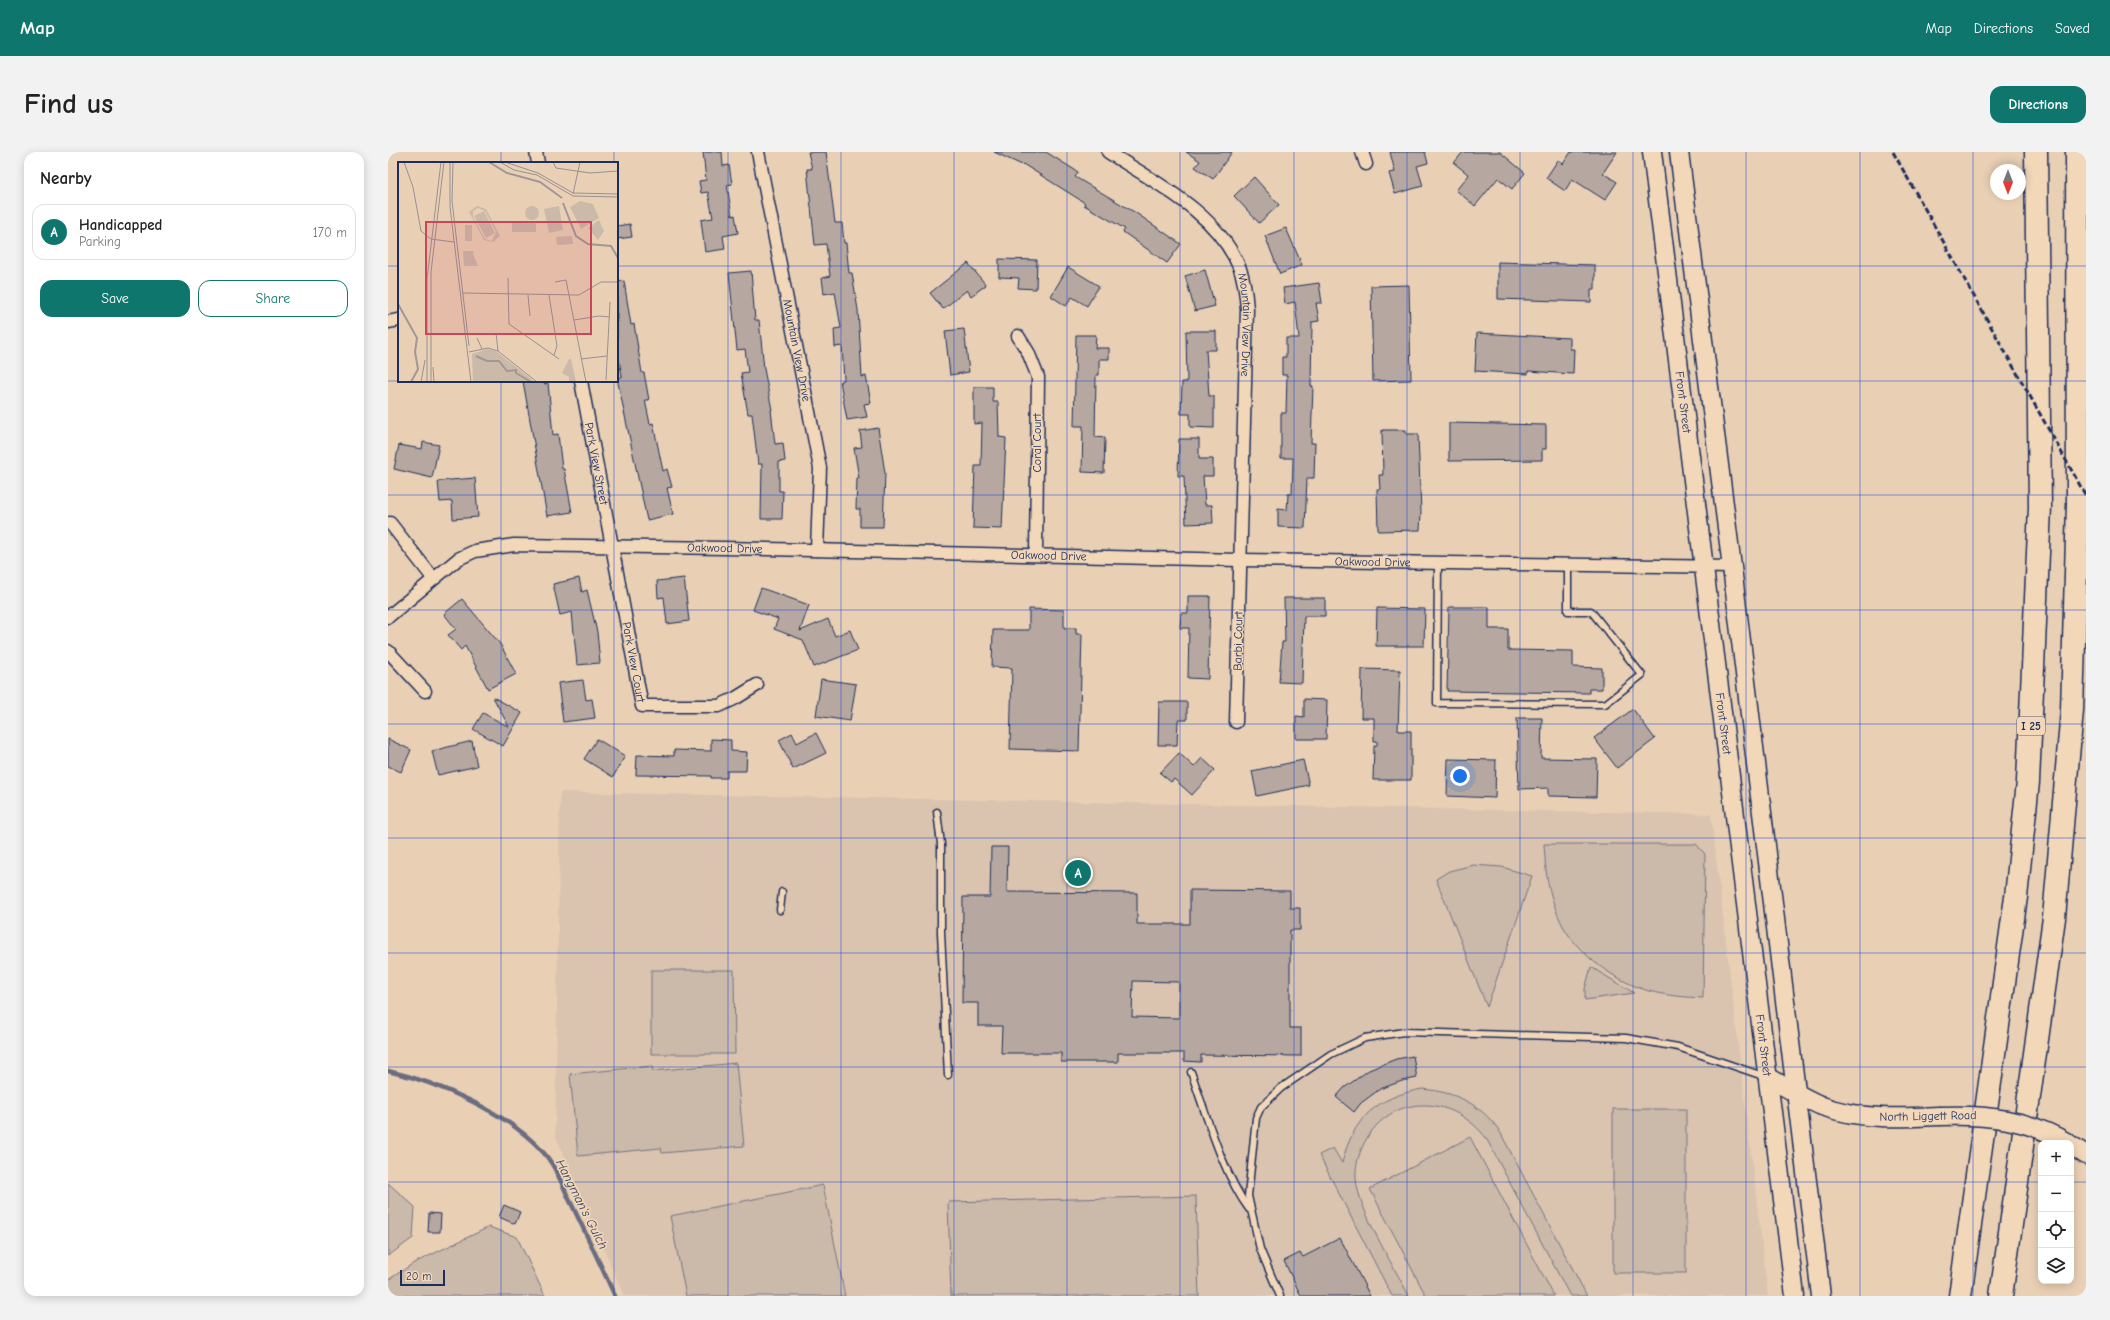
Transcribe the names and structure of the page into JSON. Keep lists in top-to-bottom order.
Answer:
{
  "streets": {
    "highway": ["I 25"],
    "main road": ["Front Street", "North Liggett Road"],
    "street": [
      "Mountain View Drive",
      "Coral Court",
      "Park View Street",
      "Oakwood Drive",
      "Barbi Court",
      "Park View Court"
    ]
  },
  "crossings": [
    ["Mountain View Drive", "Oakwood Drive"],
    ["Mountain View Drive", "Barbi Court"],
    ["Front Street", "Oakwood Drive"],
    ["Front Street", "North Liggett Road"],
    ["Coral Court", "Oakwood Drive"],
    ["Park View Street", "Oakwood Drive"],
    ["Park View Street", "Park View Court"],
    ["Oakwood Drive", "Barbi Court"],
    ["Oakwood Drive", "Park View Court"]
  ],
  "water": ["Hangman's Gulch"],
  "scale_bar": "20 m",
  "north": "bottom",
  "page": {
    "header": "Map",
    "nav": ["Map", "Directions", "Saved"],
    "buttons": [
      "Directions",
      ["Save", "Share"]
    ],
    "title": "Find us",
    "heading": "Nearby",
    "list": [
      {
        "mark": "A",
        "name": "Handicapped",
        "note": "Parking",
        "value": "170 m"
      }
    ],
    "pins": "A",
    "map_buttons": ["+", "−"],
    "scale": "20 m"
  }
}
